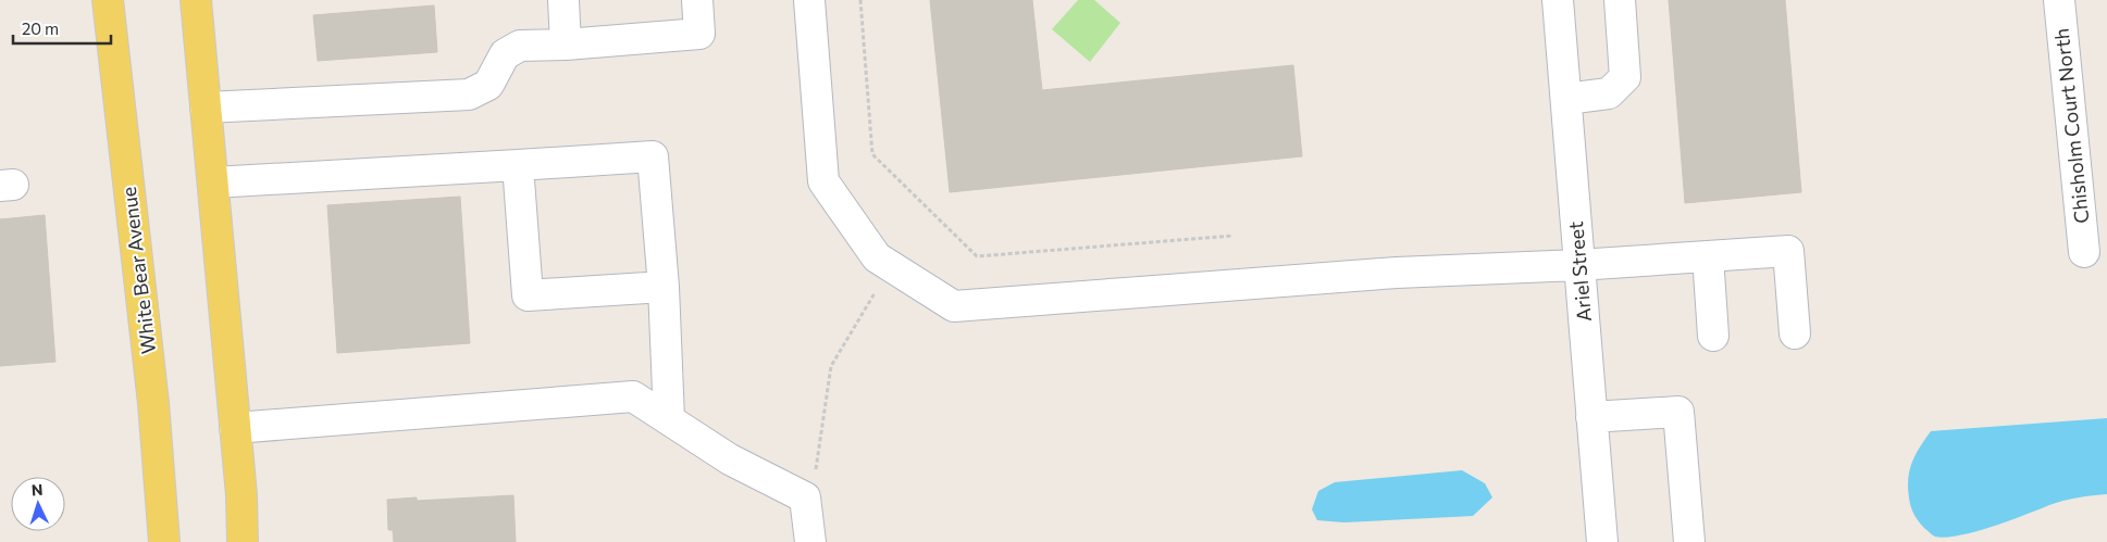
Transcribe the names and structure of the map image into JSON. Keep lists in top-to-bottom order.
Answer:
{
  "streets": {
    "main road": ["White Bear Avenue"],
    "street": ["Chisholm Court North", "Ariel Street"]
  },
  "scale_bar": "20 m",
  "north": "top"
}
